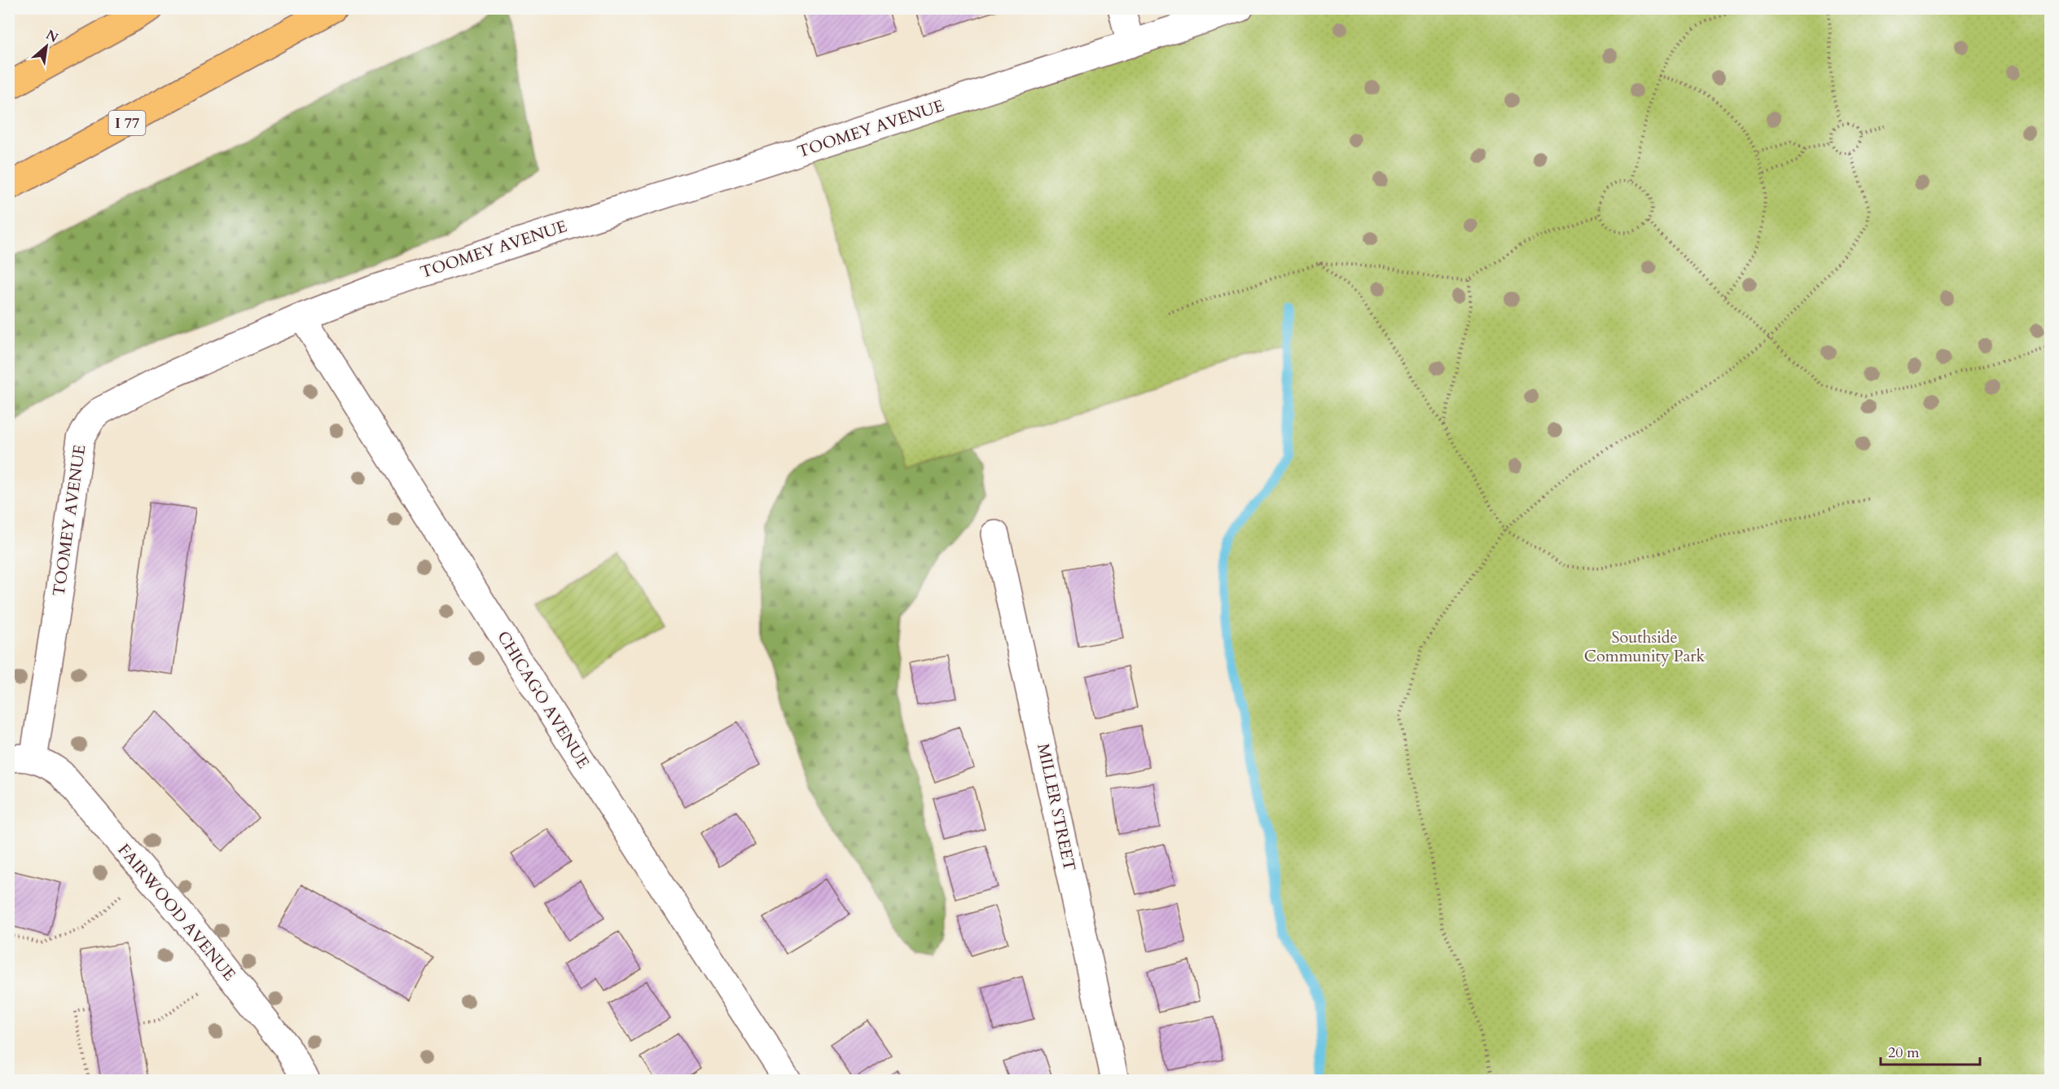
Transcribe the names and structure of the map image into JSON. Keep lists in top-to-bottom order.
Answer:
{
  "streets": {
    "highway": ["I 77"],
    "street": [
      "TOOMEY AVENUE",
      "CHICAGO AVENUE",
      "MILLER STREET",
      "FAIRWOOD AVENUE"
    ]
  },
  "crossings": [
    ["TOOMEY AVENUE", "CHICAGO AVENUE"],
    ["TOOMEY AVENUE", "FAIRWOOD AVENUE"]
  ],
  "parks": ["Southside Community Park"],
  "scale_bar": "20 m",
  "north": "top right"
}
